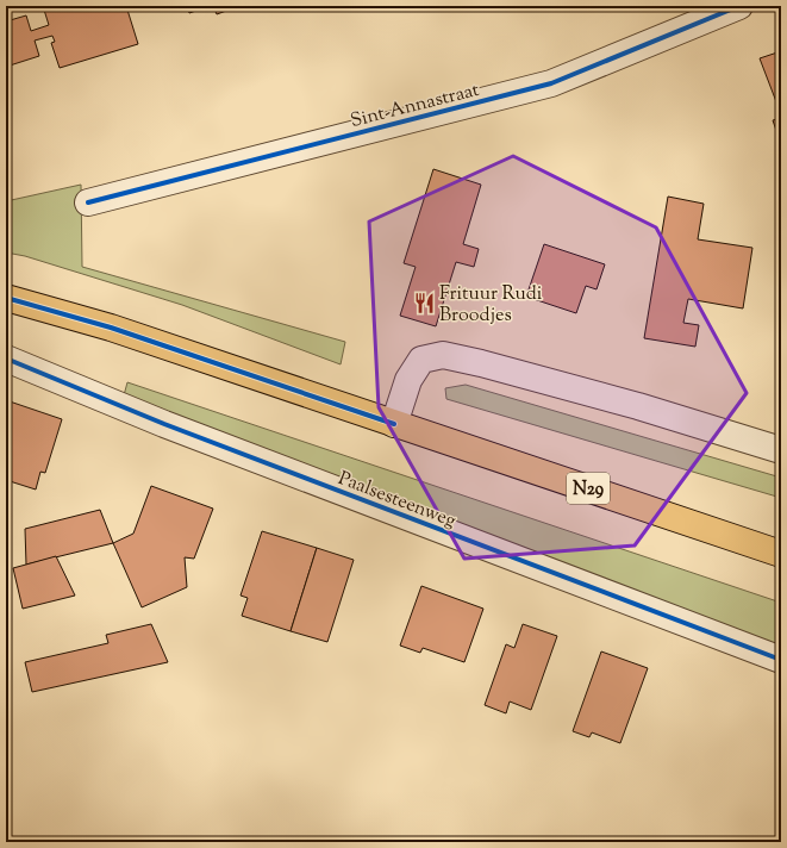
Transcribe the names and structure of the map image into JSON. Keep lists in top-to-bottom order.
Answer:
{
  "streets": {
    "main road": ["N29"],
    "street": ["Sint-Annastraat", "Paalsesteenweg"]
  },
  "places": {
    "restaurant": ["Frituur Rudi Broodjes"]
  }
}
